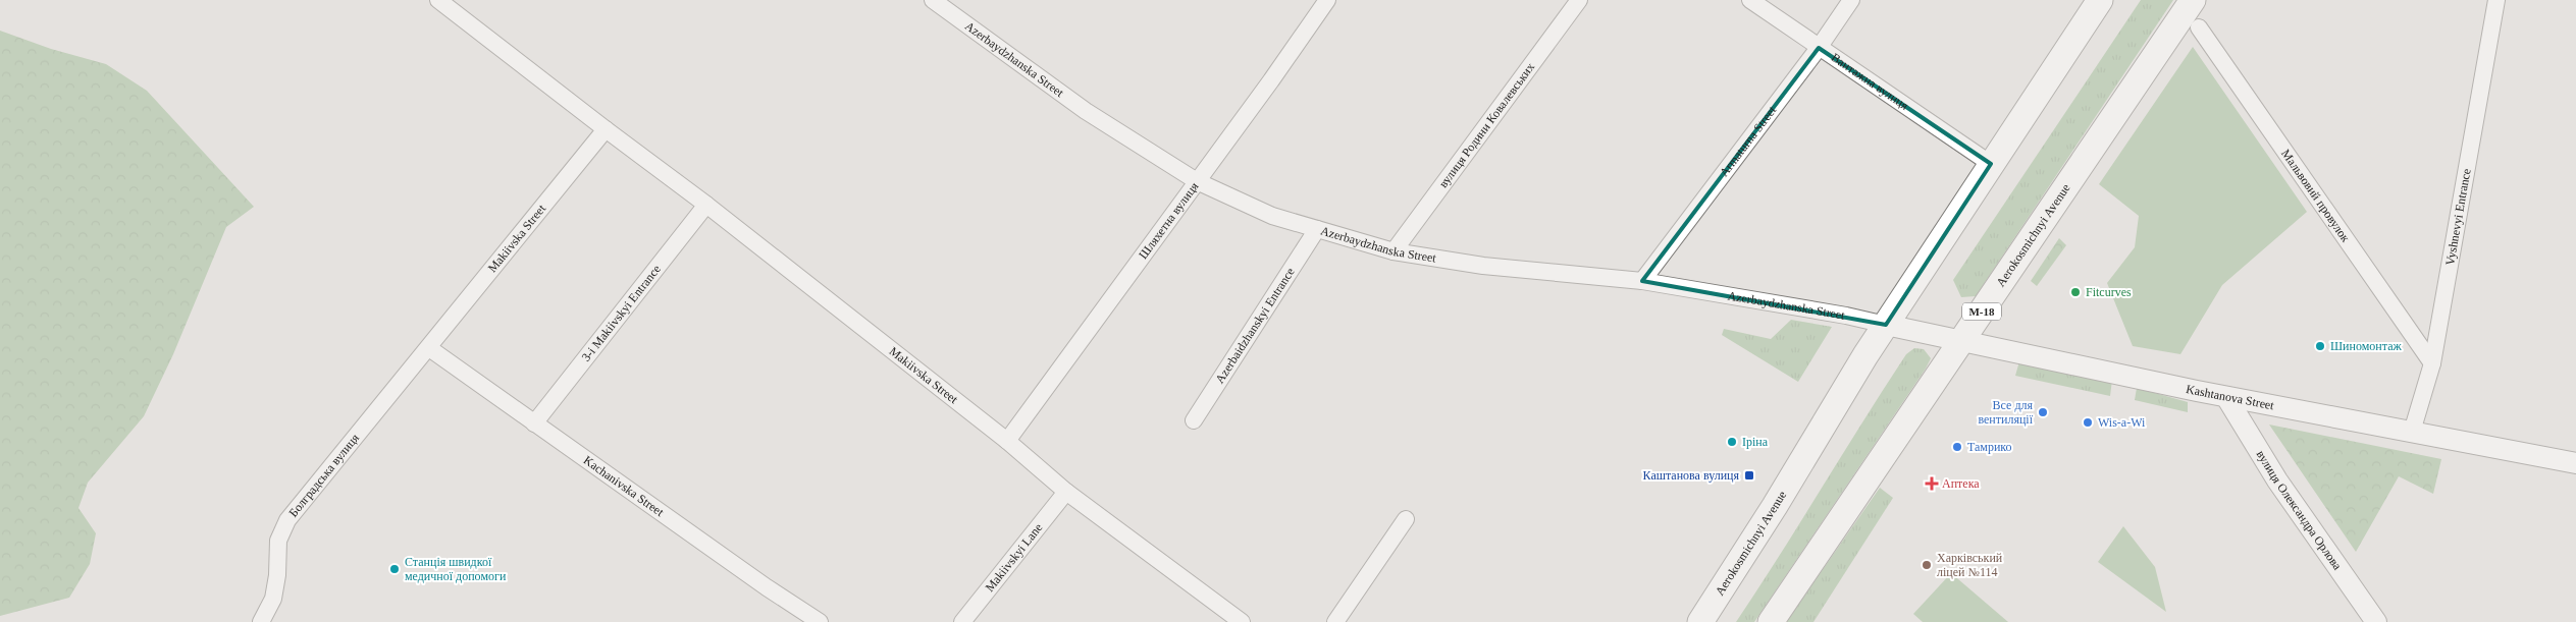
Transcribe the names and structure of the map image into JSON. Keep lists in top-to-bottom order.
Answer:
{
  "streets": {
    "main road": ["Aerokosmichnyi Avenue", "М-18"],
    "street": [
      "Azerbaydzhanska Street",
      "Вантажна вулиця",
      "вулиця Родини Ковалевських",
      "Armaturna Street",
      "Мальвовий провулок",
      "Vyshnevyi Entrance",
      "Шляхетна вулиця",
      "Makiivska Street",
      "3-i Makiivskyi Entrance",
      "Azerbaidzhanskyi Entrance",
      "Kashtanova Street",
      "Болградська вулиця",
      "Kachanivska Street",
      "вулиця Олександра Орлова",
      "Makiivskyi Lane"
    ]
  },
  "crossings": [
    ["Azerbaydzhanska Street", "вулиця Родини Ковалевських"],
    ["Azerbaydzhanska Street", "Armaturna Street"],
    ["Azerbaydzhanska Street", "Шляхетна вулиця"],
    ["Azerbaydzhanska Street", "Aerokosmichnyi Avenue"],
    ["Azerbaydzhanska Street", "Azerbaidzhanskyi Entrance"],
    ["Azerbaydzhanska Street", "Kashtanova Street"],
    ["Вантажна вулиця", "Armaturna Street"],
    ["Вантажна вулиця", "Aerokosmichnyi Avenue"],
    ["Мальвовий провулок", "Vyshnevyi Entrance"],
    ["Vyshnevyi Entrance", "Kashtanova Street"],
    ["Шляхетна вулиця", "Makiivska Street"],
    ["Aerokosmichnyi Avenue", "Kashtanova Street"],
    ["Makiivska Street", "3-i Makiivskyi Entrance"],
    ["Makiivska Street", "Болградська вулиця"],
    ["Makiivska Street", "Kachanivska Street"],
    ["Makiivska Street", "Makiivskyi Lane"],
    ["3-i Makiivskyi Entrance", "Kachanivska Street"],
    ["Kashtanova Street", "вулиця Олександра Орлова"],
    ["Болградська вулиця", "Kachanivska Street"]
  ],
  "places": {
    "other": [
      "Fitcurves",
      "Шиномонтаж",
      "Все для вентиляції",
      "Wis-a-Wi",
      "Іріна",
      "Тамрико",
      "Харківський ліцей №114",
      "Станція швидкої медичної допомоги"
    ],
    "transit": ["Каштанова вулиця"],
    "health": ["Аптека"]
  }
}
